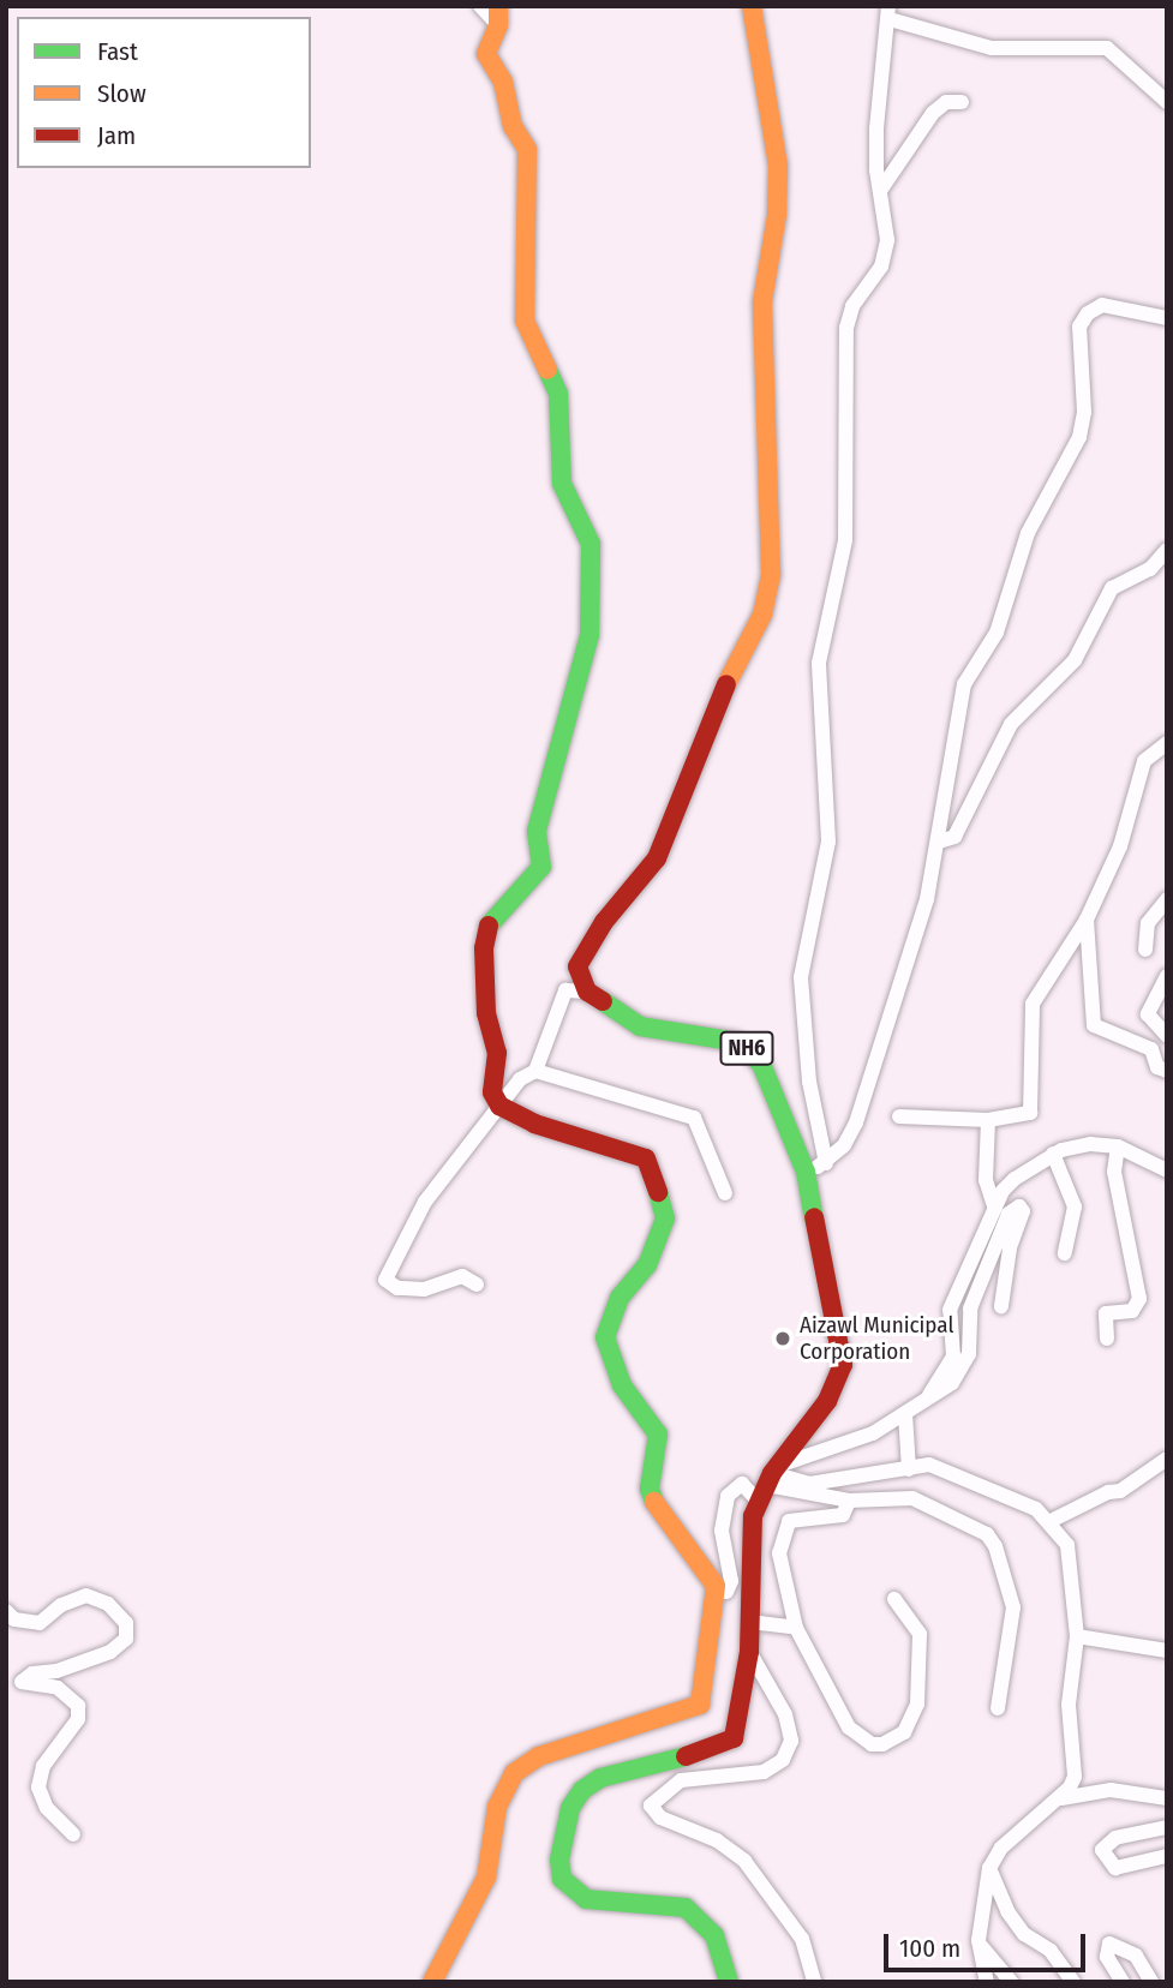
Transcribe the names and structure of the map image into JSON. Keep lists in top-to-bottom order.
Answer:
{
  "streets": {
    "main road": ["NH6"]
  },
  "places": ["Aizawl Municipal Corporation"],
  "legend": ["Fast", "Slow", "Jam"],
  "scale_bar": "100 m"
}
